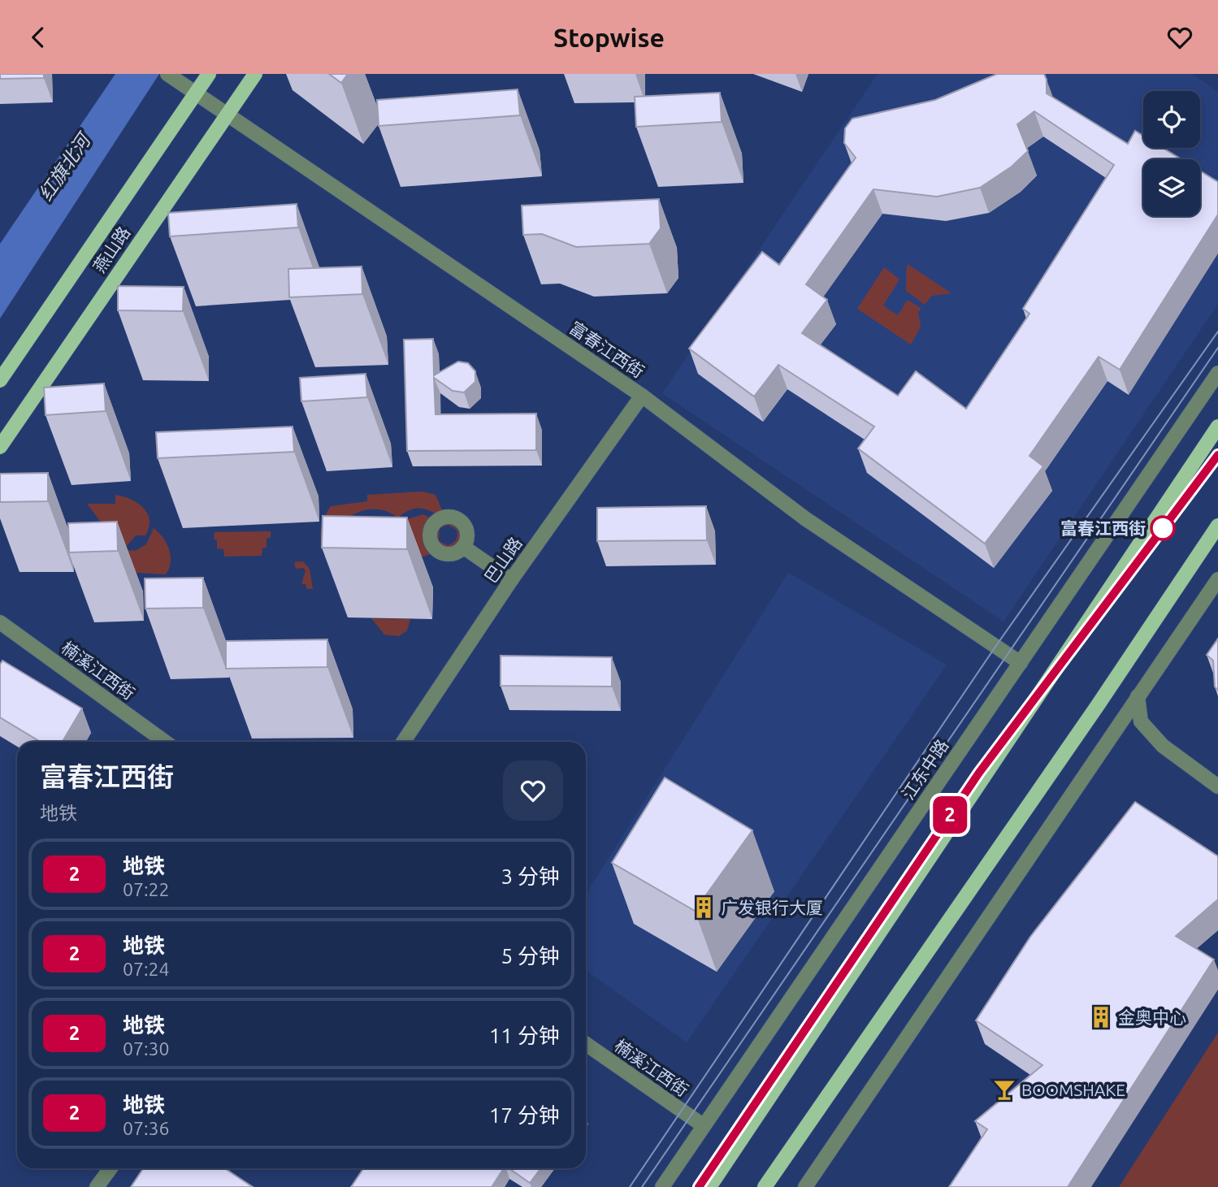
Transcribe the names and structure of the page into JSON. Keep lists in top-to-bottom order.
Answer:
{
  "streets": {
    "main road": ["燕山路"],
    "street": [
      "富春江西街",
      "巴山路",
      "楠溪江西街",
      "江东中路"
    ]
  },
  "crossings": [
    ["燕山路", "富春江西街"],
    ["富春江西街", "巴山路"],
    ["富春江西街", "江东中路"],
    ["楠溪江西街", "江东中路"]
  ],
  "water": ["红旗北河"],
  "places": {
    "other": ["富春江西街"],
    "building": ["广发银行大厦", "金奥中心"],
    "bar": ["BOOMSHAKE"]
  },
  "lines": ["metro line 2"],
  "page": {
    "header": "Stopwise",
    "on_map": "2",
    "heading": ["富春江西街", "地铁"],
    "list": [
      {
        "mark": "2",
        "name": "地铁",
        "note": "07:22",
        "value": "3 分钟"
      },
      {
        "mark": "2",
        "name": "地铁",
        "note": "07:24",
        "value": "5 分钟"
      },
      {
        "mark": "2",
        "name": "地铁",
        "note": "07:30",
        "value": "11 分钟"
      },
      {
        "mark": "2",
        "name": "地铁",
        "note": "07:36",
        "value": "17 分钟"
      }
    ]
  }
}
